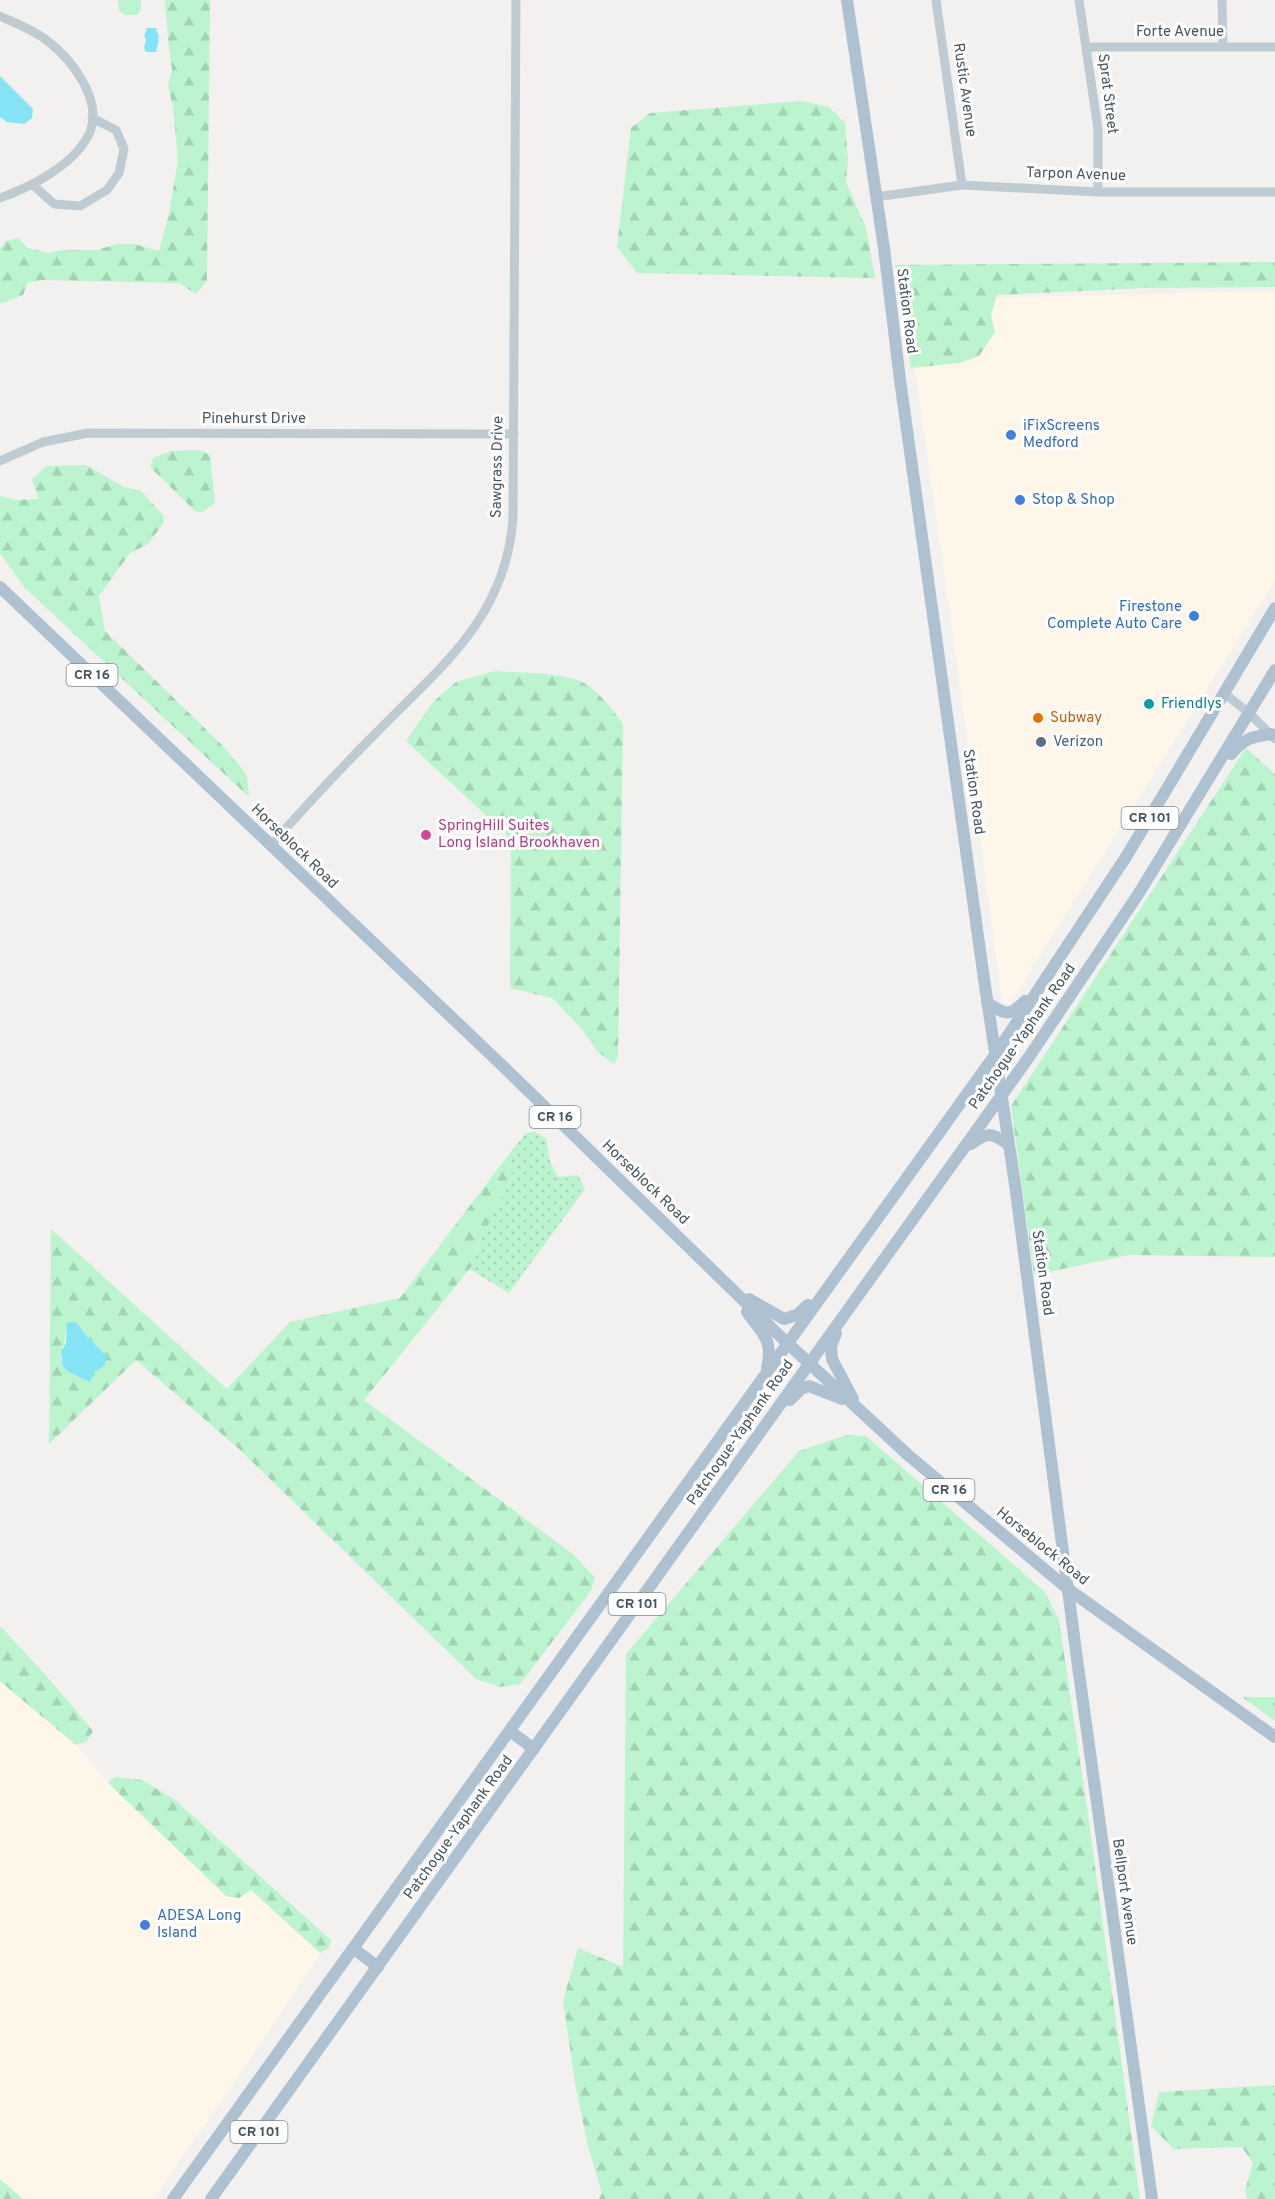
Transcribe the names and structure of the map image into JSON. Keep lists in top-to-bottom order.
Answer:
{
  "streets": {
    "main road": [
      "Station Road",
      "CR 16",
      "CR 101",
      "Horseblock Road",
      "Patchogue-Yaphank Road",
      "Bellport Avenue"
    ],
    "street": [
      "Forte Avenue",
      "Rustic Avenue",
      "Sprat Street",
      "Tarpon Avenue",
      "Pinehurst Drive",
      "Sawgrass Drive"
    ]
  },
  "crossings": [
    ["Forte Avenue", "Sprat Street"],
    ["Rustic Avenue", "Tarpon Avenue"],
    ["Sprat Street", "Tarpon Avenue"],
    ["Tarpon Avenue", "Station Road"],
    ["Station Road", "Horseblock Road"],
    ["Station Road", "Patchogue-Yaphank Road"],
    ["Station Road", "Bellport Avenue"],
    ["Pinehurst Drive", "Sawgrass Drive"],
    ["Sawgrass Drive", "Horseblock Road"],
    ["Horseblock Road", "Patchogue-Yaphank Road"],
    ["Horseblock Road", "Bellport Avenue"]
  ],
  "places": [
    "iFixScreens Medford",
    "Stop & Shop",
    "Firestone Complete Auto Care",
    "Friendlys",
    "Subway",
    "Verizon",
    "SpringHill Suites Long Island Brookhaven",
    "ADESA Long Island"
  ]
}
